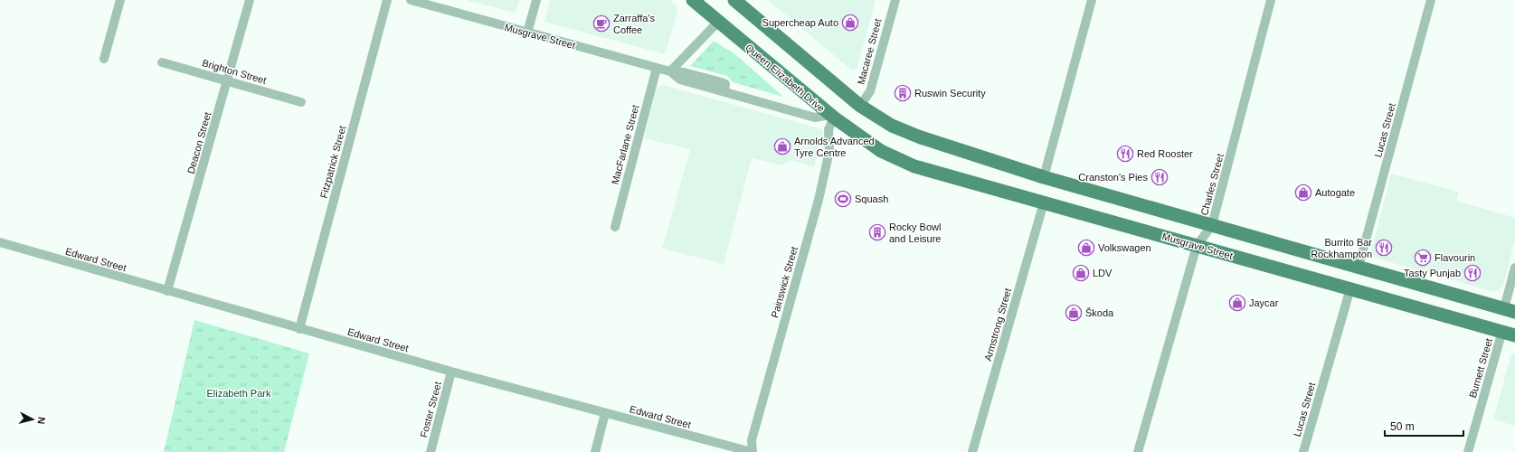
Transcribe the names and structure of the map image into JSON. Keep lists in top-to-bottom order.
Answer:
{
  "streets": {
    "main road": ["Musgrave Street", "Queen Elizabeth Drive"],
    "street": [
      "Macaree Street",
      "Brighton Street",
      "Lucas Street",
      "Deacon Street",
      "MacFarlane Street",
      "Fitzpatrick Street",
      "Charles Street",
      "Edward Street",
      "Painswick Street",
      "Armstrong Street",
      "Burnett Street",
      "Foster Street"
    ]
  },
  "crossings": [
    ["Musgrave Street", "Queen Elizabeth Drive"],
    ["Musgrave Street", "Lucas Street"],
    ["Musgrave Street", "MacFarlane Street"],
    ["Musgrave Street", "Charles Street"],
    ["Musgrave Street", "Painswick Street"],
    ["Musgrave Street", "Armstrong Street"],
    ["Musgrave Street", "Burnett Street"],
    ["Brighton Street", "Deacon Street"],
    ["Queen Elizabeth Drive", "Painswick Street"],
    ["Deacon Street", "Edward Street"],
    ["Fitzpatrick Street", "Edward Street"],
    ["Edward Street", "Painswick Street"],
    ["Edward Street", "Foster Street"]
  ],
  "parks": ["Elizabeth Park"],
  "places": {
    "shop": [
      "Supercheap Auto",
      "Arnolds Advanced Tyre Centre",
      "Autogate",
      "Volkswagen",
      "LDV",
      "Jaycar",
      "Škoda"
    ],
    "cafe": ["Zarraffa's Coffee"],
    "building": ["Ruswin Security", "Rocky Bowl and Leisure"],
    "restaurant": [
      "Red Rooster",
      "Cranston's Pies",
      "Burrito Bar Rockhampton",
      "Tasty Punjab"
    ],
    "sports": ["Squash"],
    "supermarket": ["Flavourin"]
  },
  "scale_bar": "50 m",
  "north": "right"
}
